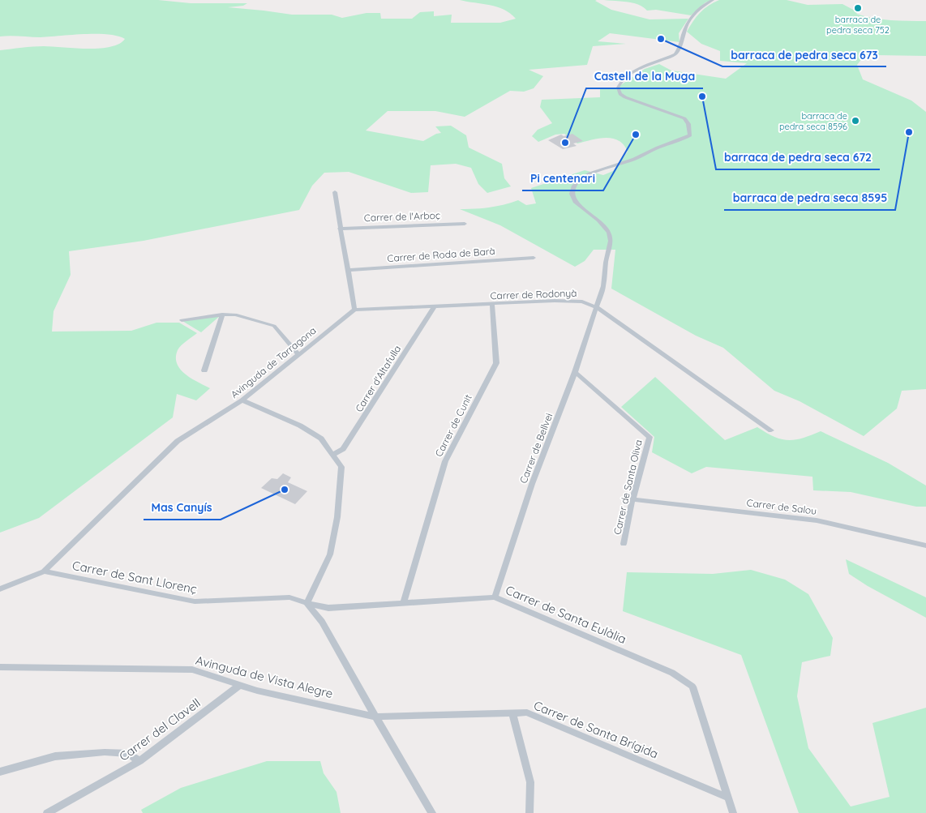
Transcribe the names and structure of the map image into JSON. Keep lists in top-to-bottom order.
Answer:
{
  "streets": {
    "street": [
      "Carrer de l'Arboç",
      "Carrer de Roda de Barà",
      "Carrer de Rodonyà",
      "Avinguda de Tarragona",
      "Carrer d'Altafulla",
      "Carrer de Cunit",
      "Carrer de Bellvei",
      "Carrer de Santa Oliva",
      "Carrer de Salou",
      "Carrer de Sant Llorenç",
      "Carrer de Santa Eulàlia",
      "Avinguda de Vista Alegre",
      "Carrer del Clavell",
      "Carrer de Santa Brígida"
    ]
  },
  "crossings": [
    ["Carrer de Rodonyà", "Avinguda de Tarragona"],
    ["Carrer de Rodonyà", "Carrer d'Altafulla"],
    ["Carrer de Rodonyà", "Carrer de Cunit"],
    ["Carrer de Rodonyà", "Carrer de Bellvei"],
    ["Avinguda de Tarragona", "Carrer de Sant Llorenç"],
    ["Carrer de Cunit", "Carrer de Santa Eulàlia"],
    ["Carrer de Bellvei", "Carrer de Santa Oliva"],
    ["Carrer de Bellvei", "Carrer de Santa Eulàlia"],
    ["Carrer de Santa Oliva", "Carrer de Salou"],
    ["Carrer de Sant Llorenç", "Carrer de Santa Eulàlia"],
    ["Carrer de Santa Eulàlia", "Carrer de Santa Brígida"],
    ["Avinguda de Vista Alegre", "Carrer del Clavell"],
    ["Avinguda de Vista Alegre", "Carrer de Santa Brígida"]
  ],
  "places": [
    "barraca de pedra seca 752",
    "barraca de pedra seca 673",
    "barraca de pedra seca 672",
    "barraca de pedra seca 8596",
    "barraca de pedra seca 8595",
    "Pi centenari",
    "Castell de la Muga",
    "Mas Canyís"
  ]
}
